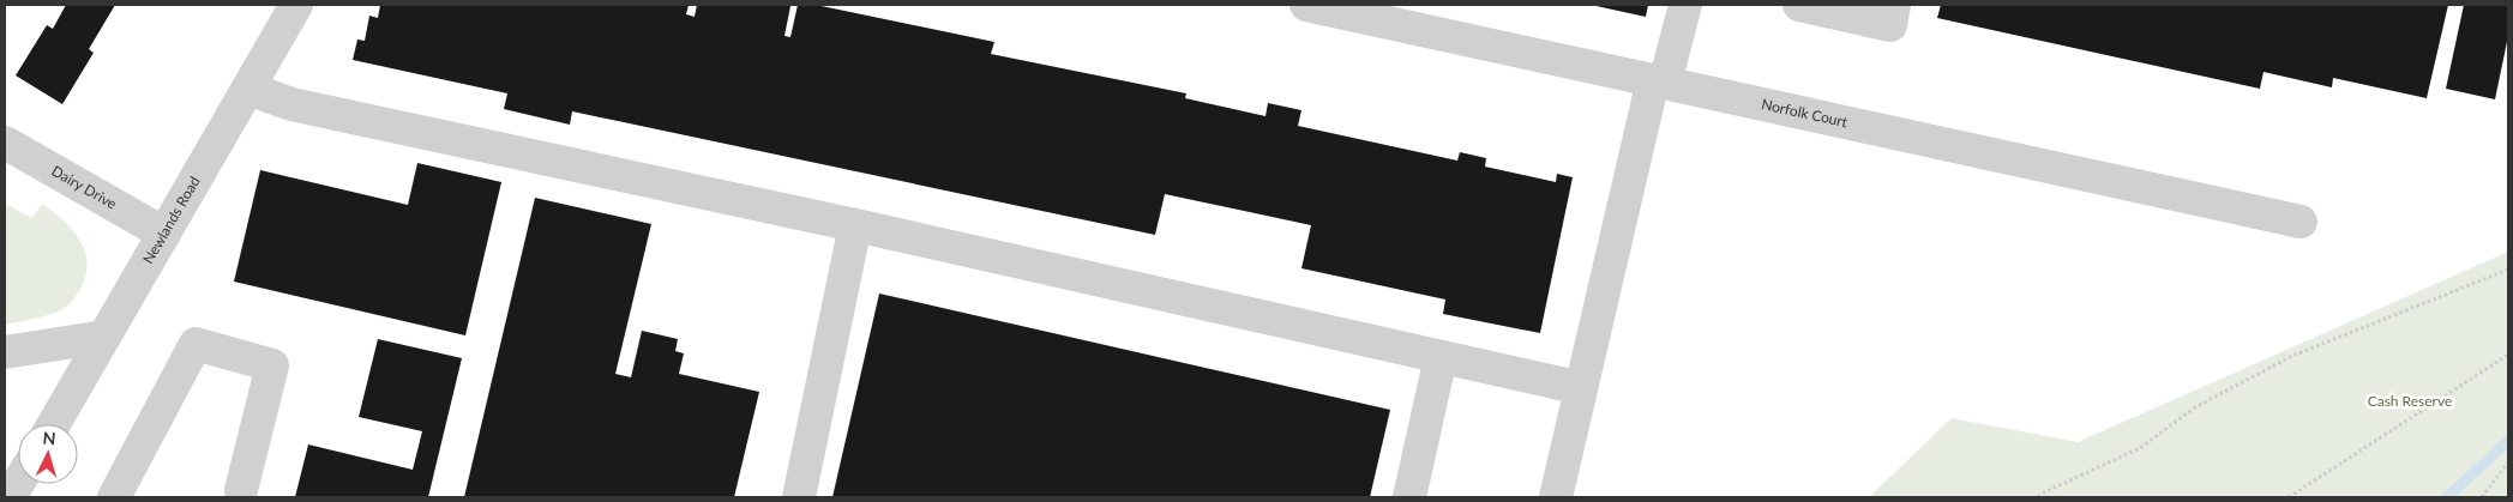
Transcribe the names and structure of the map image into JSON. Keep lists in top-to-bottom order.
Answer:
{
  "streets": {
    "street": ["Norfolk Court", "Dairy Drive", "Newlands Road"]
  },
  "crossings": [
    ["Dairy Drive", "Newlands Road"]
  ],
  "parks": ["Cash Reserve"],
  "north": "top"
}
